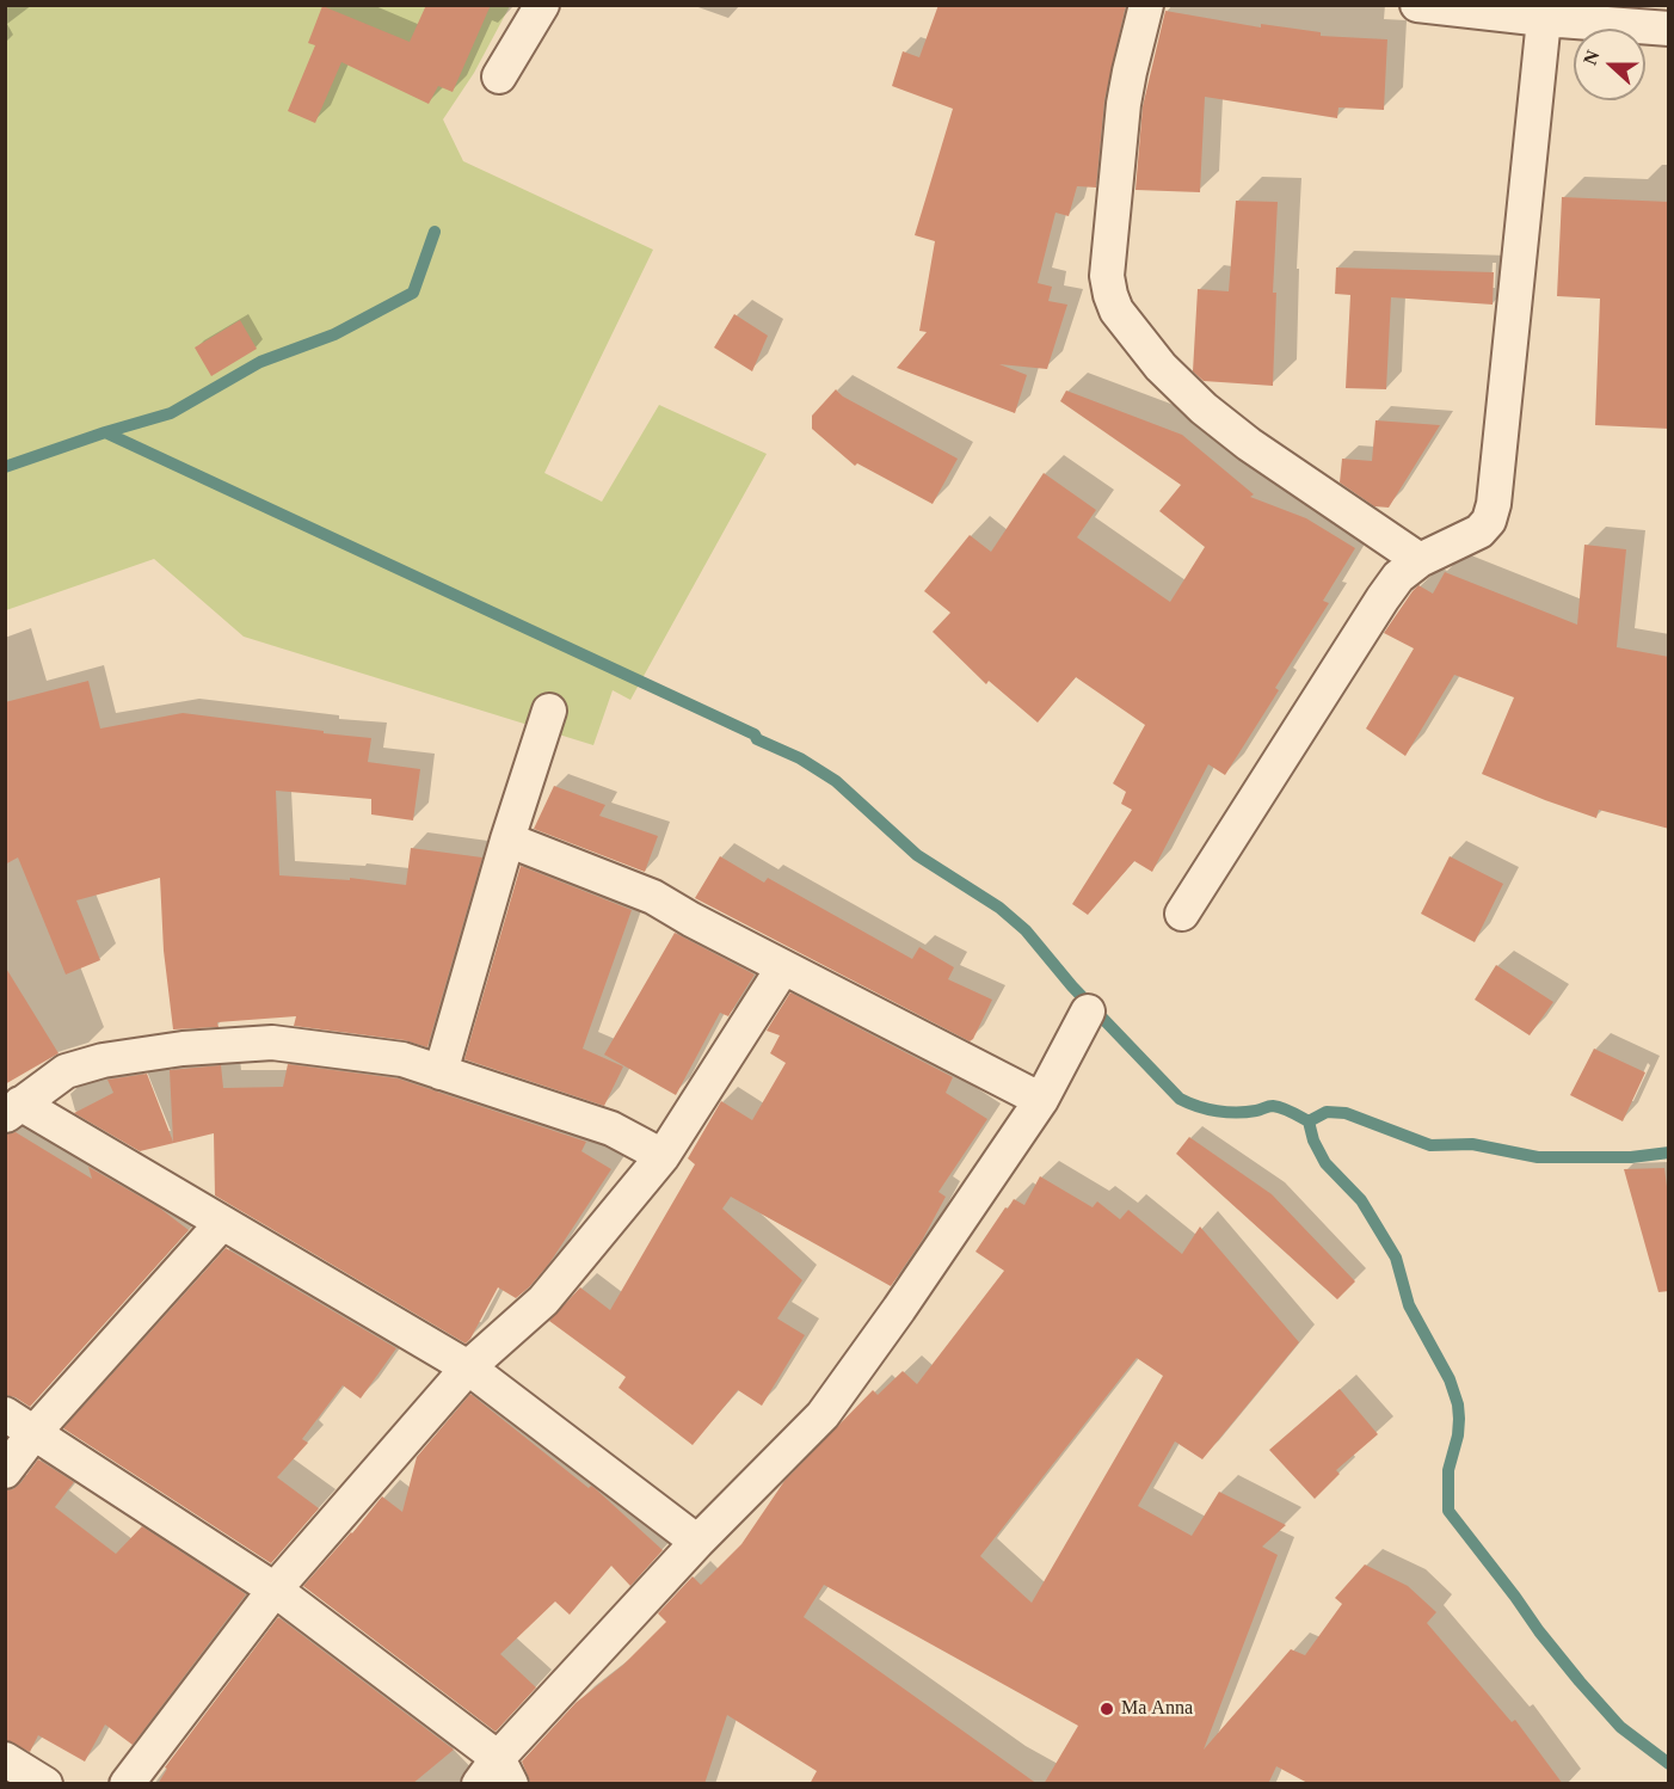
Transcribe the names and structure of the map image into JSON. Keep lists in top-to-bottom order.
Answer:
{
  "places": ["Ma Anna"],
  "north": "left"
}
